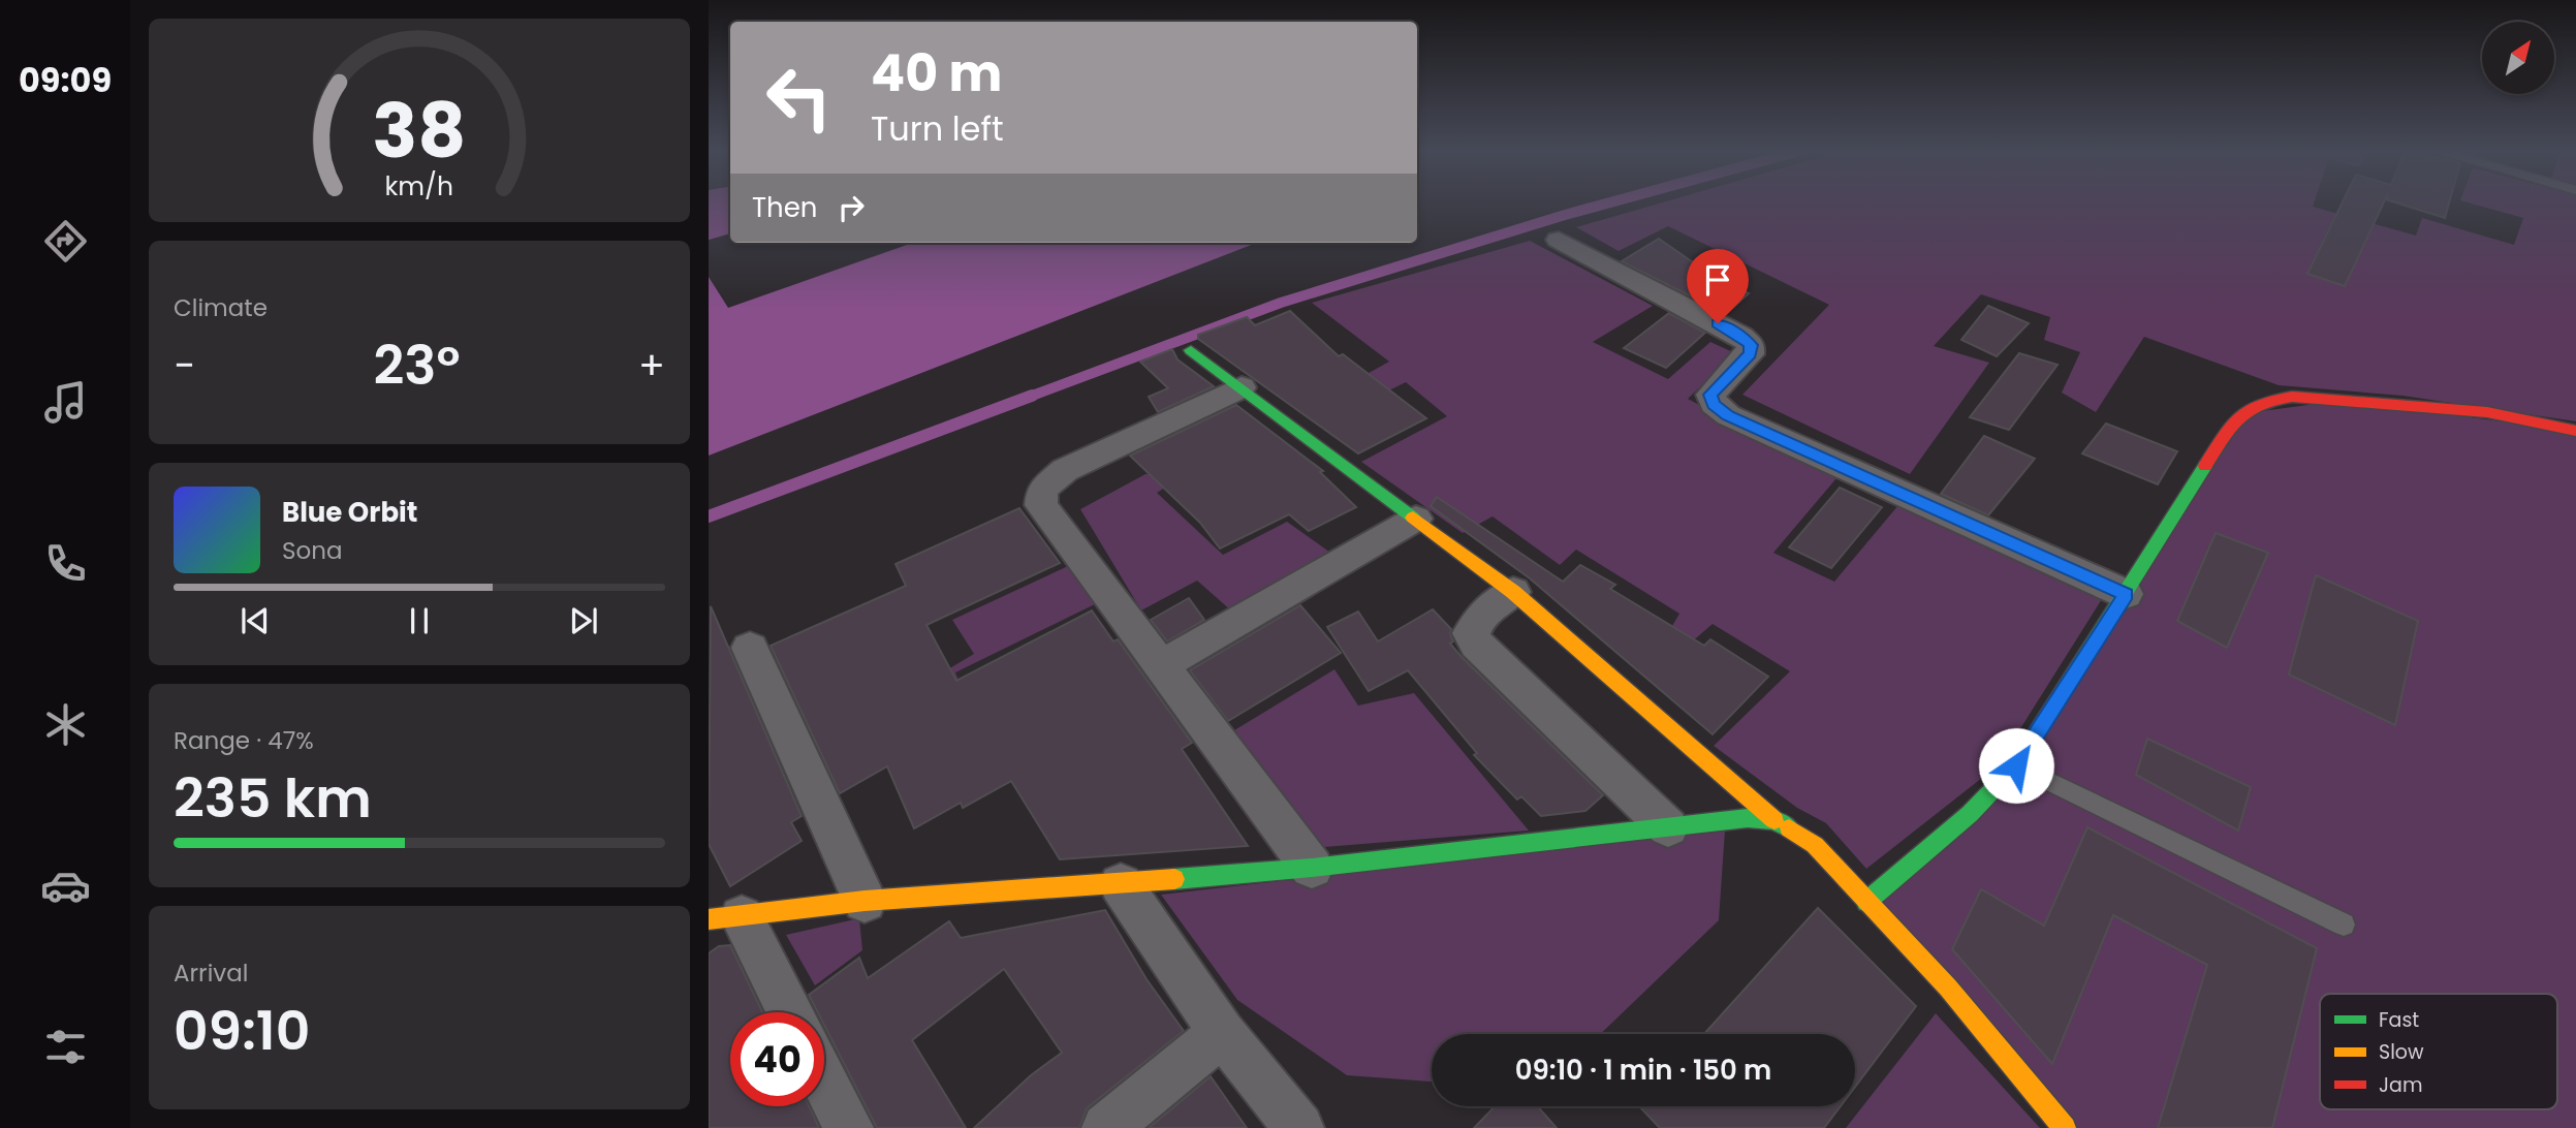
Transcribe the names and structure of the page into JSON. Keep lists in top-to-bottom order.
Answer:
{
  "legend": ["Fast", "Slow", "Jam"],
  "north": "top right",
  "page": {
    "tabs": "09:09",
    "turn": ["40 m", "Turn left"],
    "then": "Then",
    "tile": [
      "Climate",
      ["Range · 47%", "235 km"],
      ["Arrival", "09:10"]
    ],
    "heat": ["−", "23°", "+"],
    "song": ["Blue Orbit", "Sona"],
    "limit": "40",
    "trip": "09:10 · 1 min · 150 m",
    "gauge": ["38", "km/h"]
  }
}
